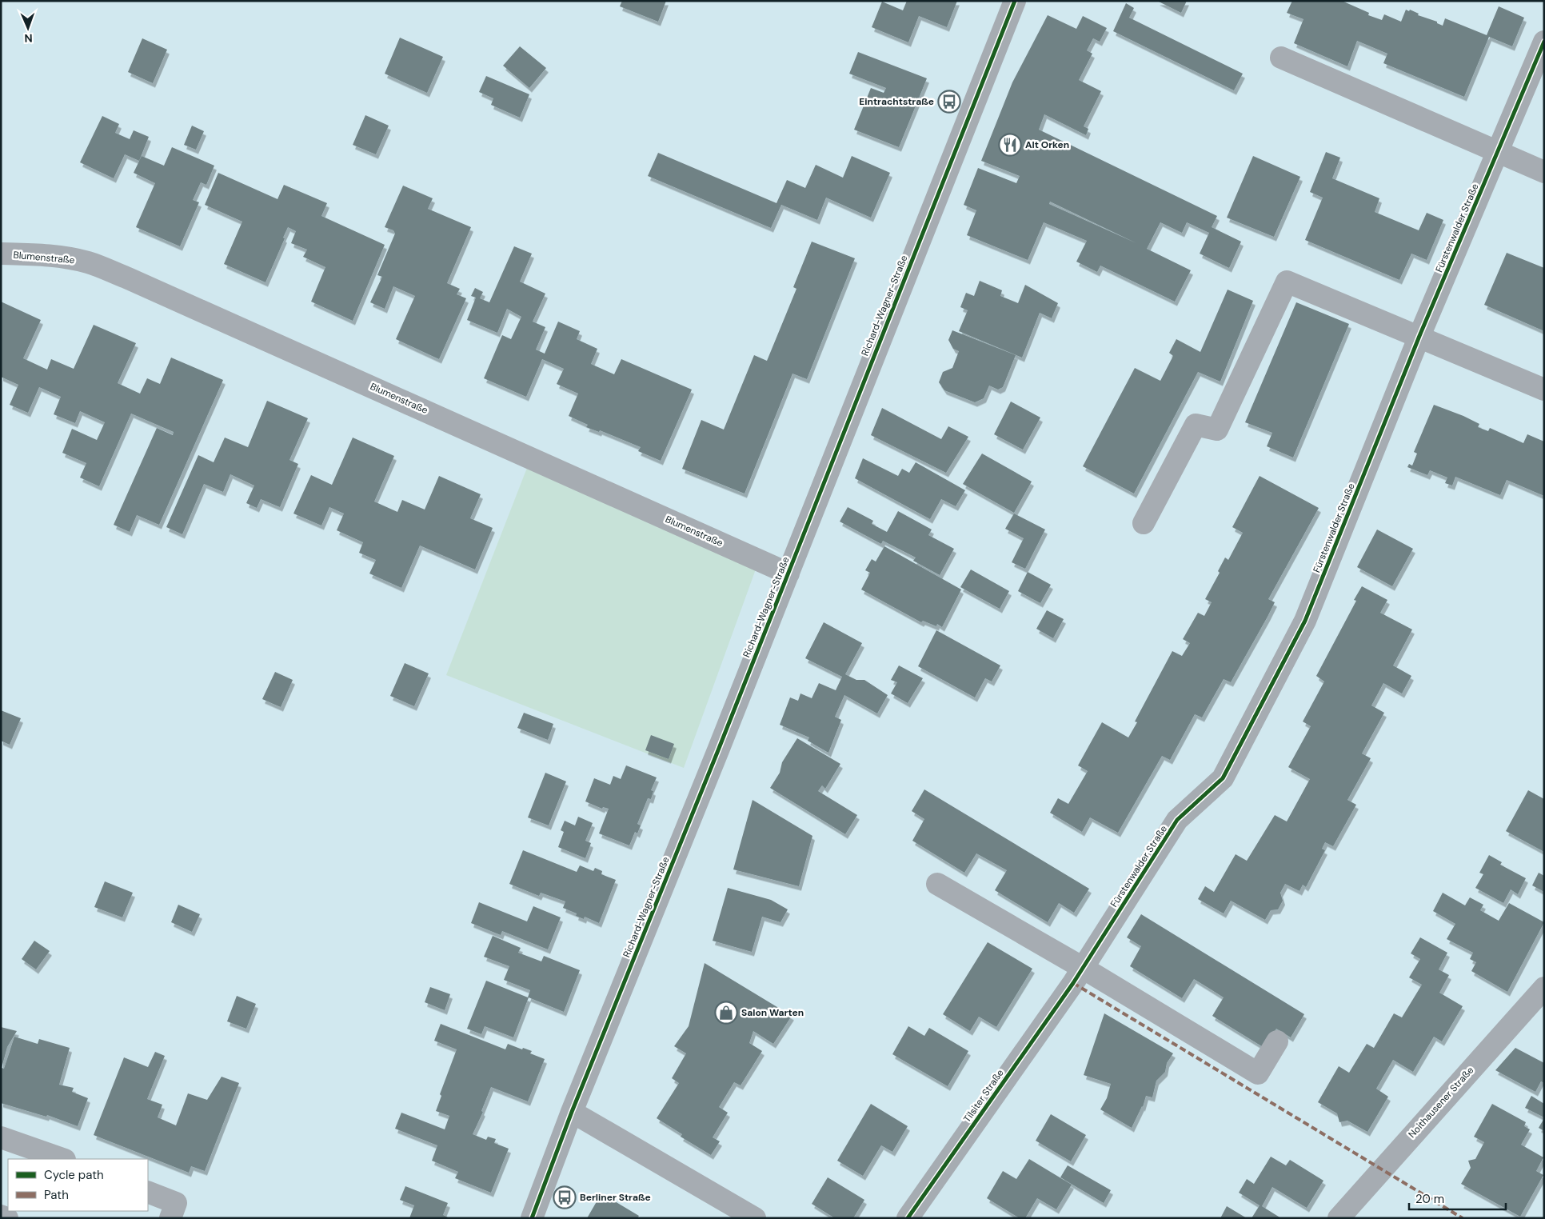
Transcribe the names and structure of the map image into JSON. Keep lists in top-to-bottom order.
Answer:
{
  "streets": {
    "street": [
      "Fürstenwalder Straße",
      "Blumenstraße",
      "Richard-Wagner-Straße",
      "Tilsiter Straße",
      "Noithausener Straße"
    ]
  },
  "crossings": [
    ["Fürstenwalder Straße", "Tilsiter Straße"],
    ["Blumenstraße", "Richard-Wagner-Straße"]
  ],
  "places": {
    "bus stop": ["Eintrachtstraße", "Berliner Straße"],
    "restaurant": ["Alt Orken"],
    "shop": ["Salon Warten"]
  },
  "legend": ["Cycle path", "Path"],
  "scale_bar": "20 m",
  "north": "bottom"
}
